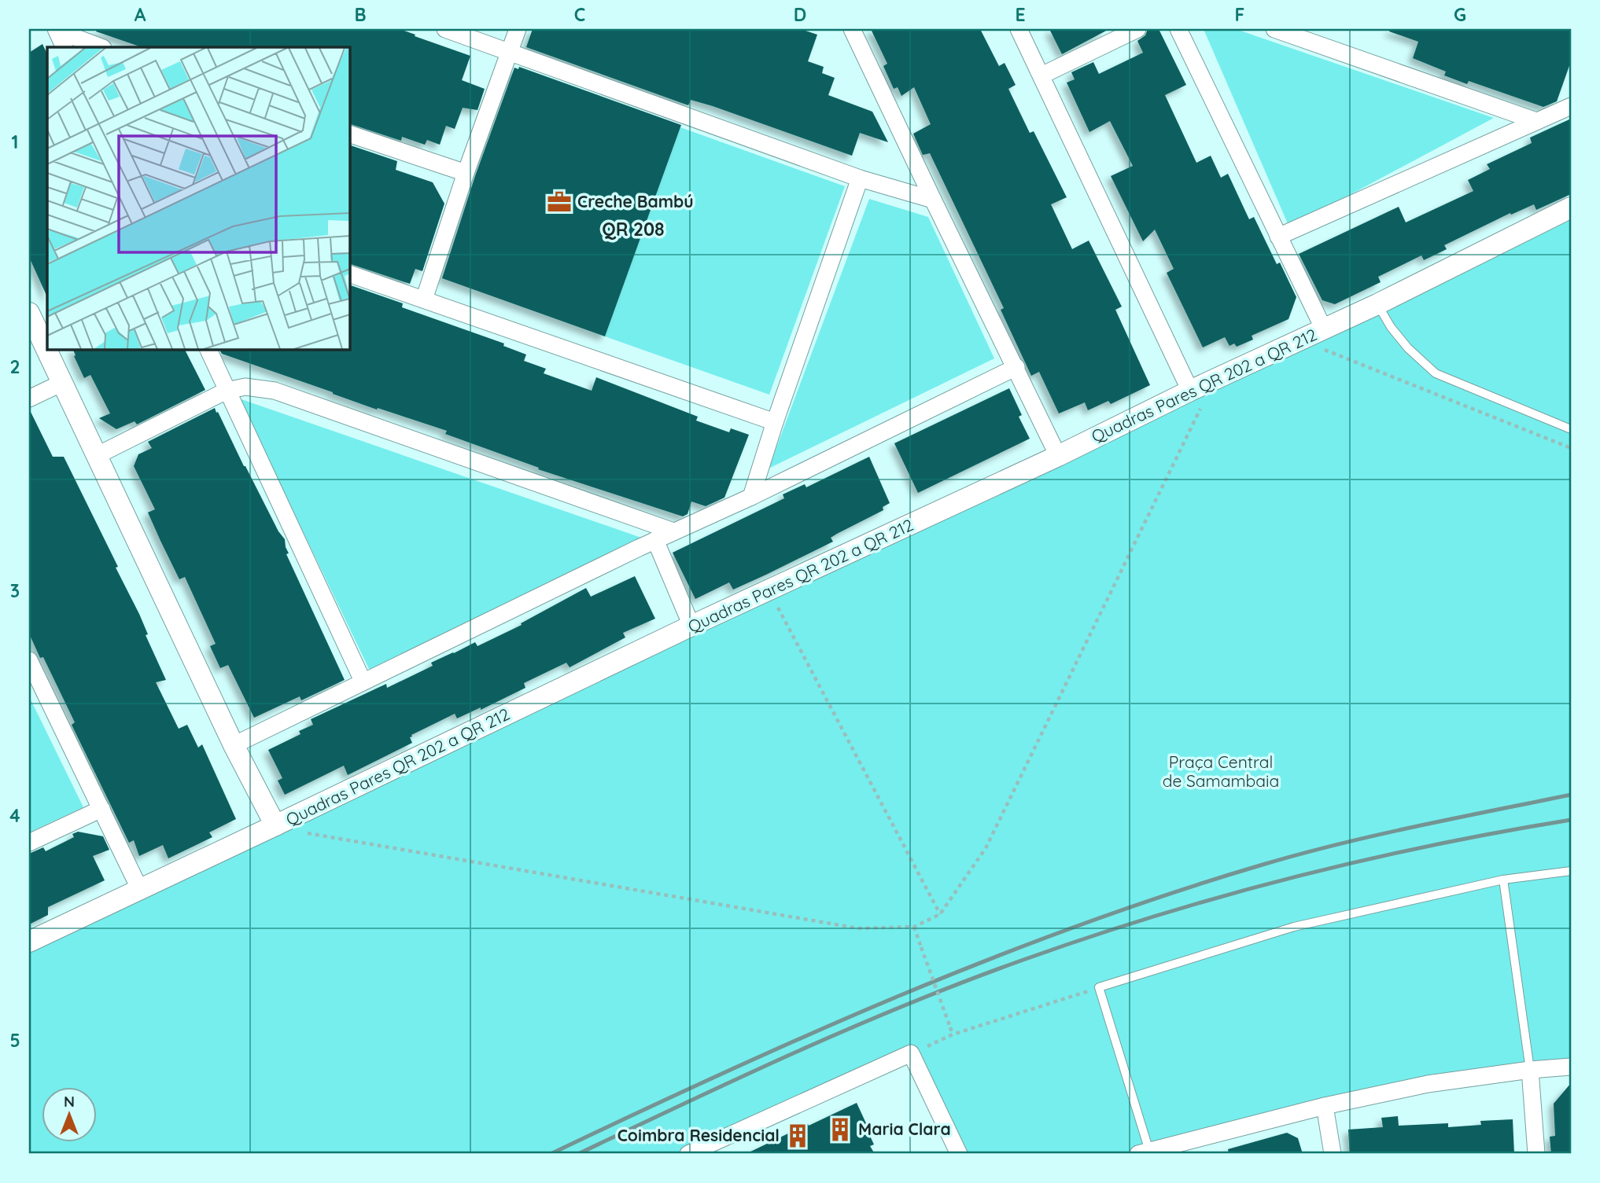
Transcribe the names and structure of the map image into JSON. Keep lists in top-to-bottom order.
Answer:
{
  "streets": {
    "street": ["Quadras Pares QR 202 a QR 212"]
  },
  "districts": ["QR 208"],
  "parks": ["Praça Central de Samambaia"],
  "places": {
    "office": ["Creche Bambú"],
    "building": ["Maria Clara", "Coimbra Residencial"]
  },
  "north": "top",
  "grid": {
    "columns": [
      "A",
      "B",
      "C",
      "D",
      "E",
      "F",
      "G"
    ],
    "rows": [
      "1",
      "2",
      "3",
      "4",
      "5"
    ]
  }
}
